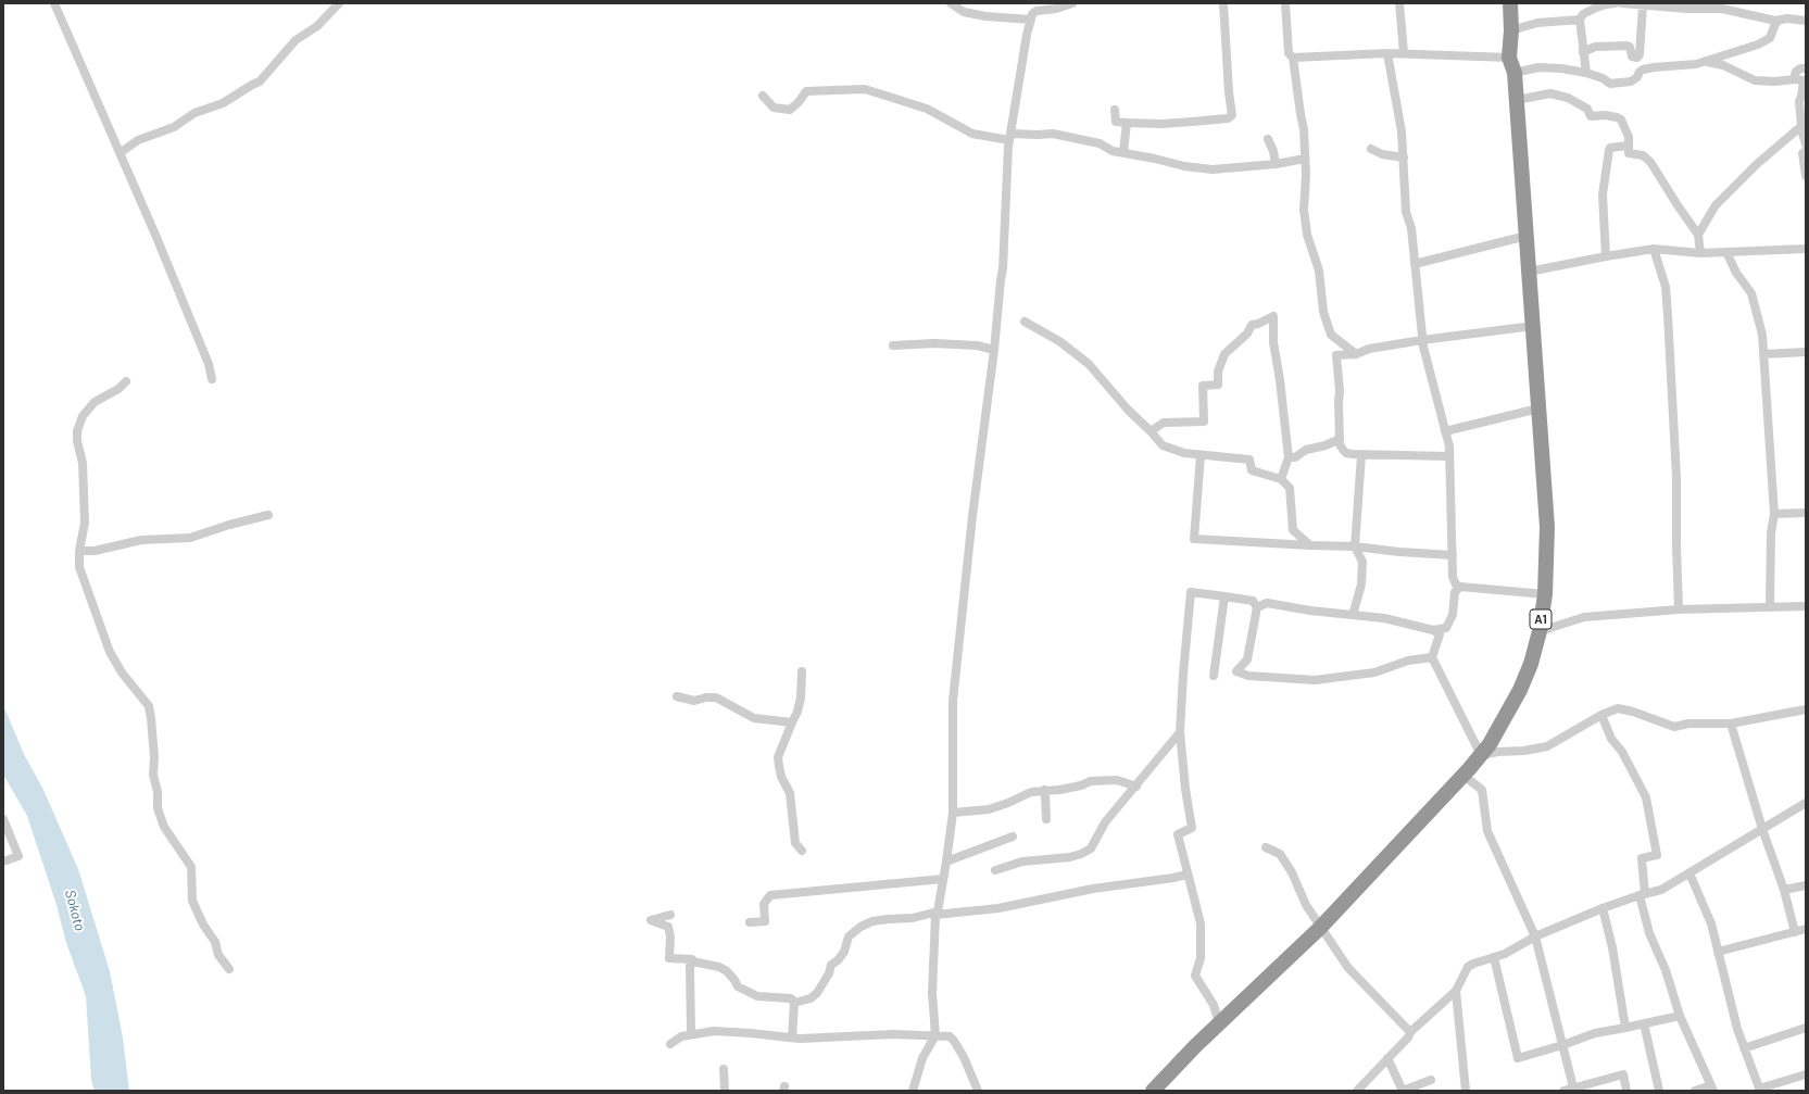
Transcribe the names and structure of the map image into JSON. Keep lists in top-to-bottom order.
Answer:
{
  "streets": {
    "highway": ["A1"]
  },
  "water": ["Sokoto"]
}
